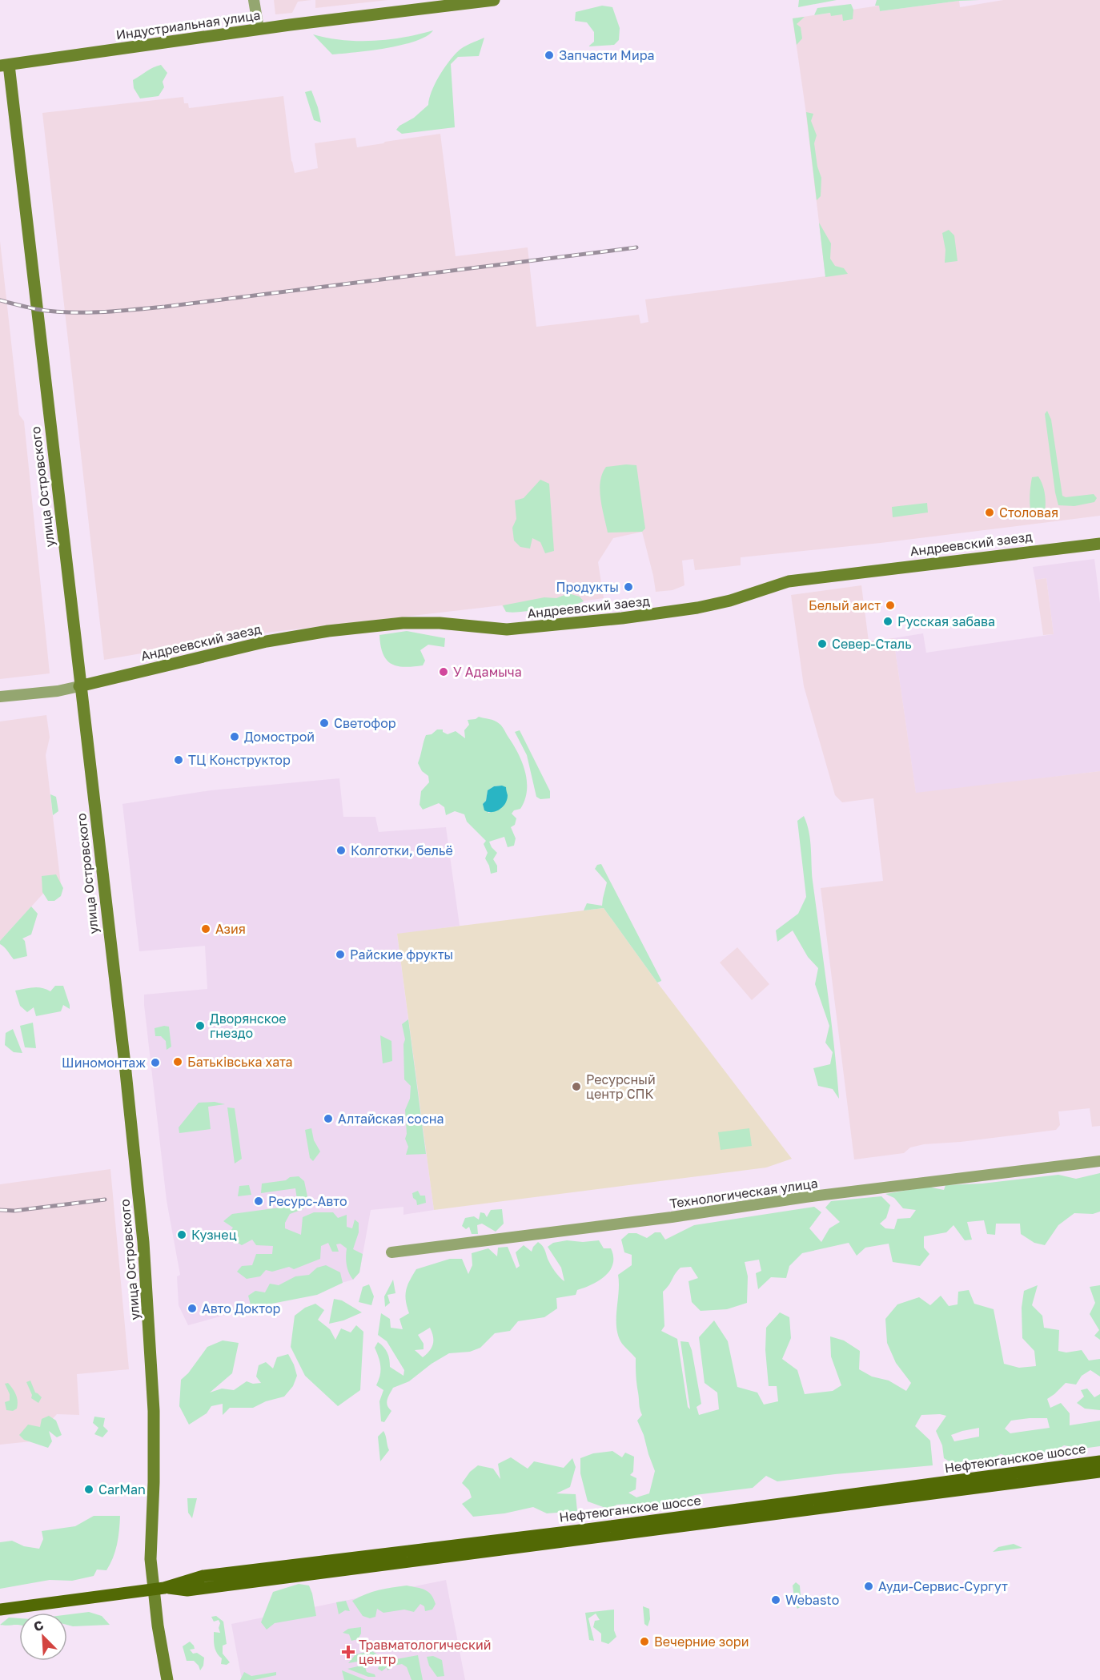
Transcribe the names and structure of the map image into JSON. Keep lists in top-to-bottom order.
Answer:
{
  "streets": {
    "main road": [
      "Индустриальная улица",
      "улица Островского",
      "Андреевский заезд",
      "Нефтеюганское шоссе"
    ],
    "street": ["Технологическая улица"]
  },
  "crossings": [
    ["Индустриальная улица", "улица Островского"],
    ["улица Островского", "Андреевский заезд"],
    ["улица Островского", "Нефтеюганское шоссе"]
  ],
  "places": {
    "other": [
      "Запчасти Мира",
      "Столовая",
      "Продукты",
      "Белый аист",
      "Русская забава",
      "Север-Сталь",
      "У Адамыча",
      "Светофор",
      "Домострой",
      "ТЦ Конструктор",
      "Колготки, бельё",
      "Азия",
      "Райские фрукты",
      "Дворянское гнездо",
      "Батькiвська хата",
      "Шиномонтаж",
      "Ресурсный центр СПК",
      "Алтайская сосна",
      "Ресурс-Авто",
      "Кузнец",
      "Авто Доктор",
      "CarMan",
      "Ауди-Сервис-Сургут",
      "Webasto",
      "Вечерние зори"
    ],
    "health": ["Травматологический центр"]
  },
  "north": "top left"
}
